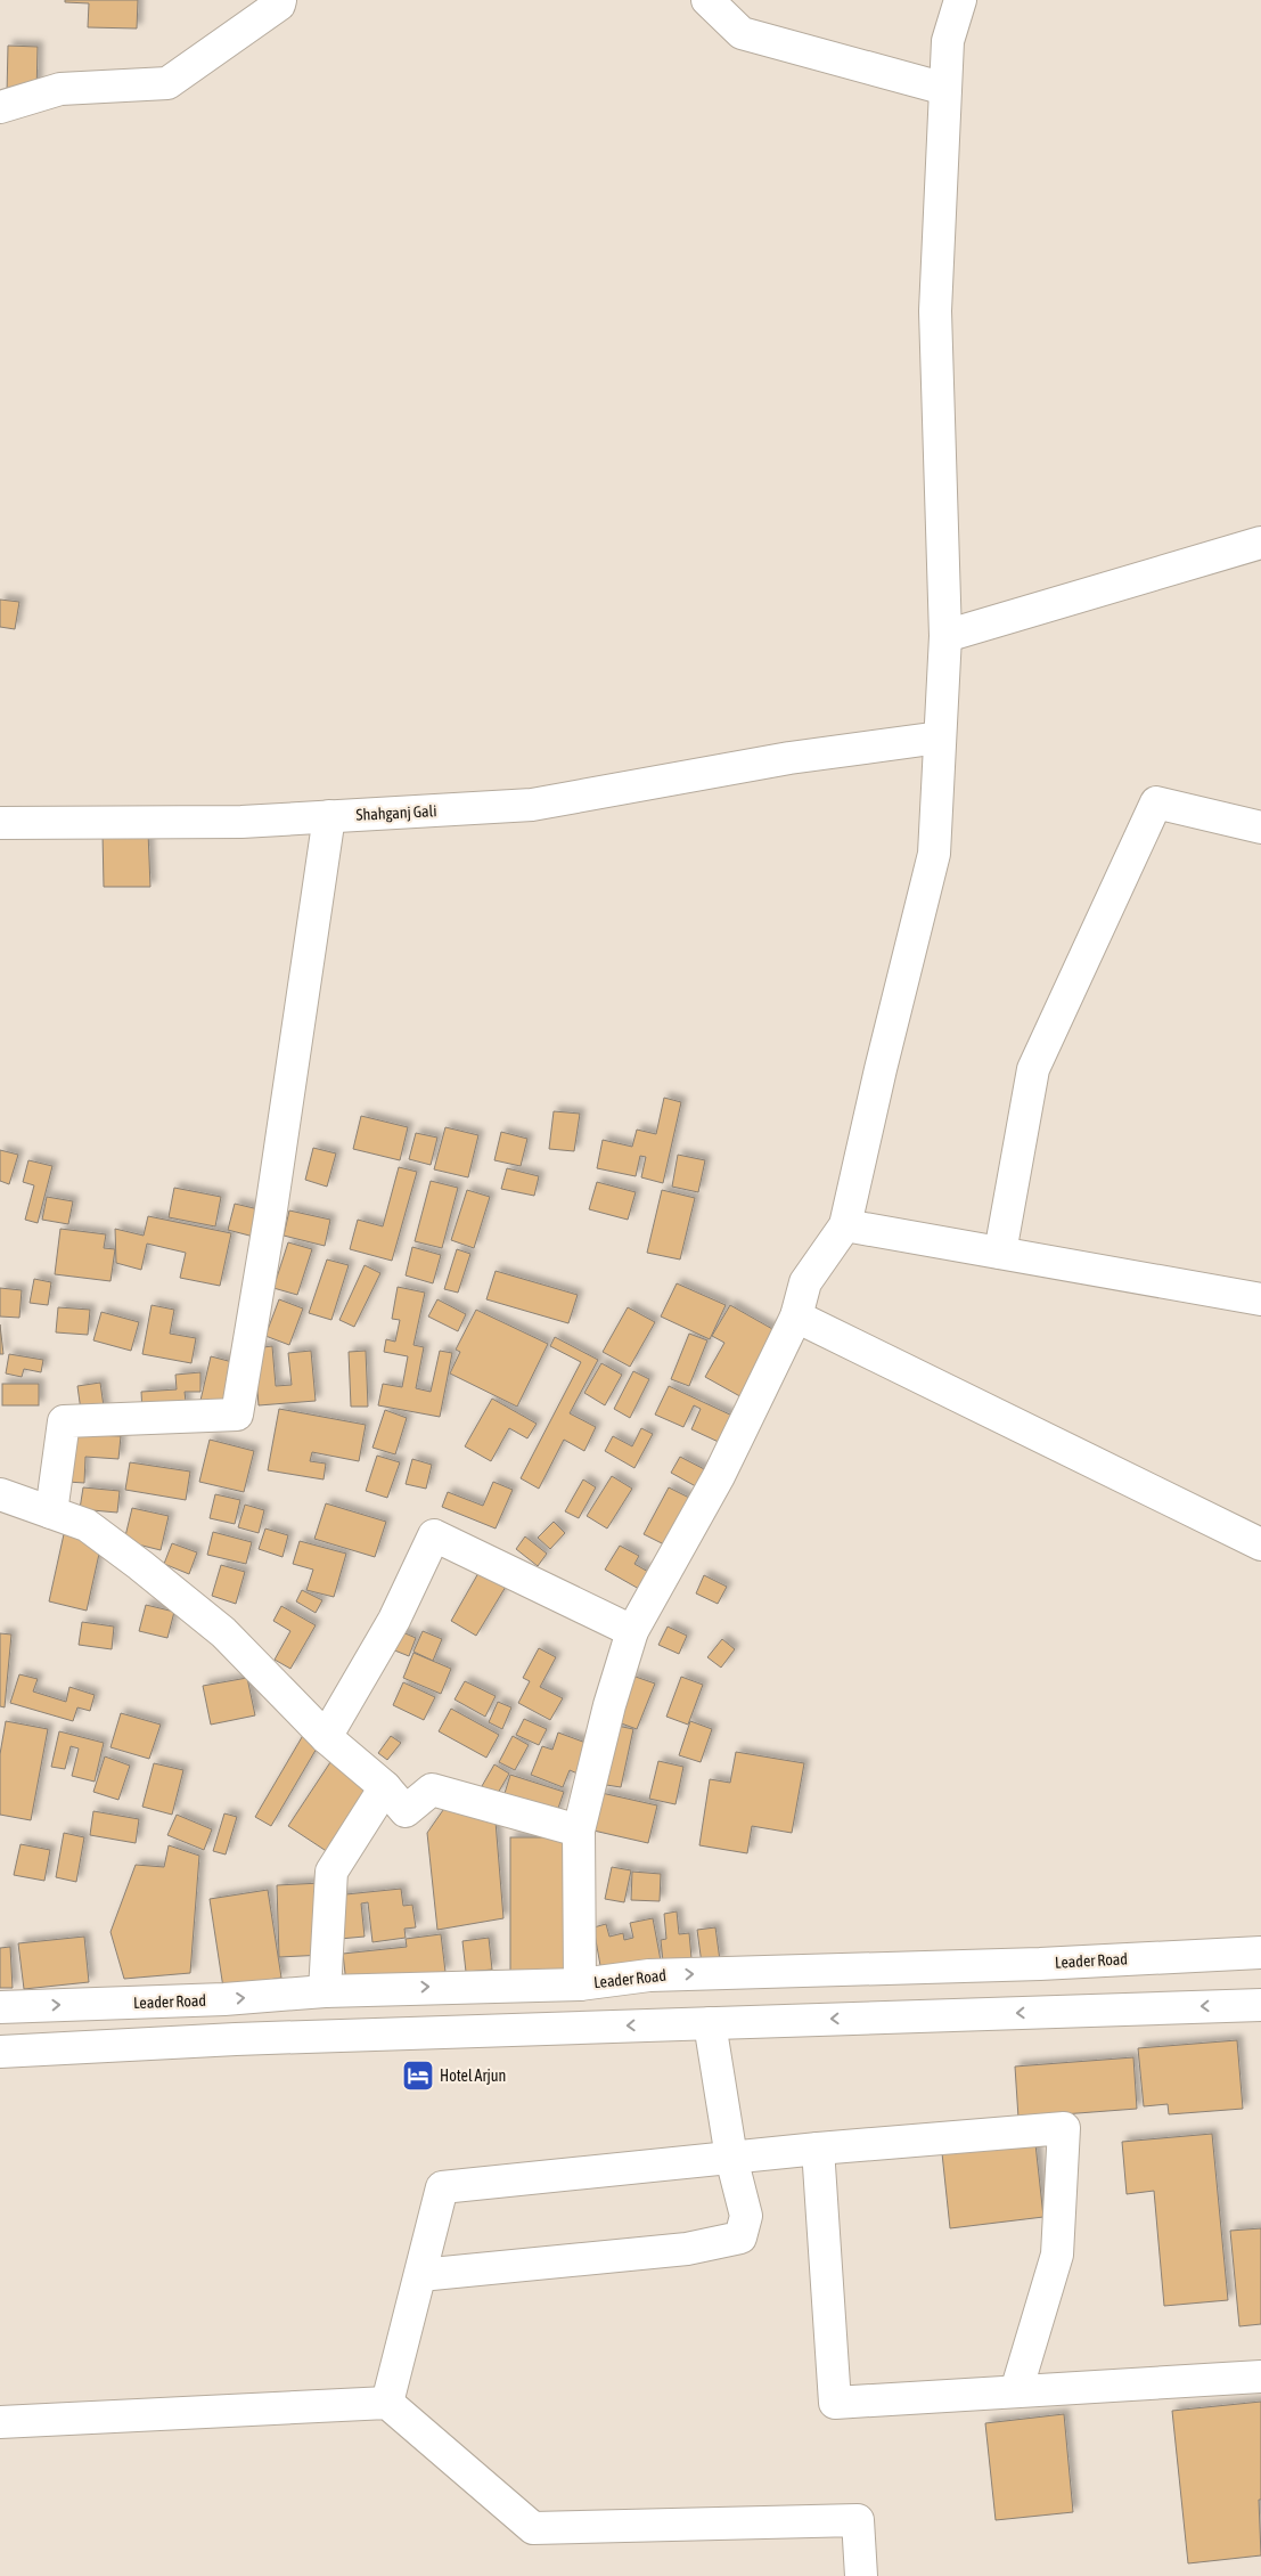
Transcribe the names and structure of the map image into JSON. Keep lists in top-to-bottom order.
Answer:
{
  "streets": {
    "street": ["Shahganj Gali", "Leader Road"]
  },
  "places": {
    "hotel": ["Hotel Arjun"]
  }
}
